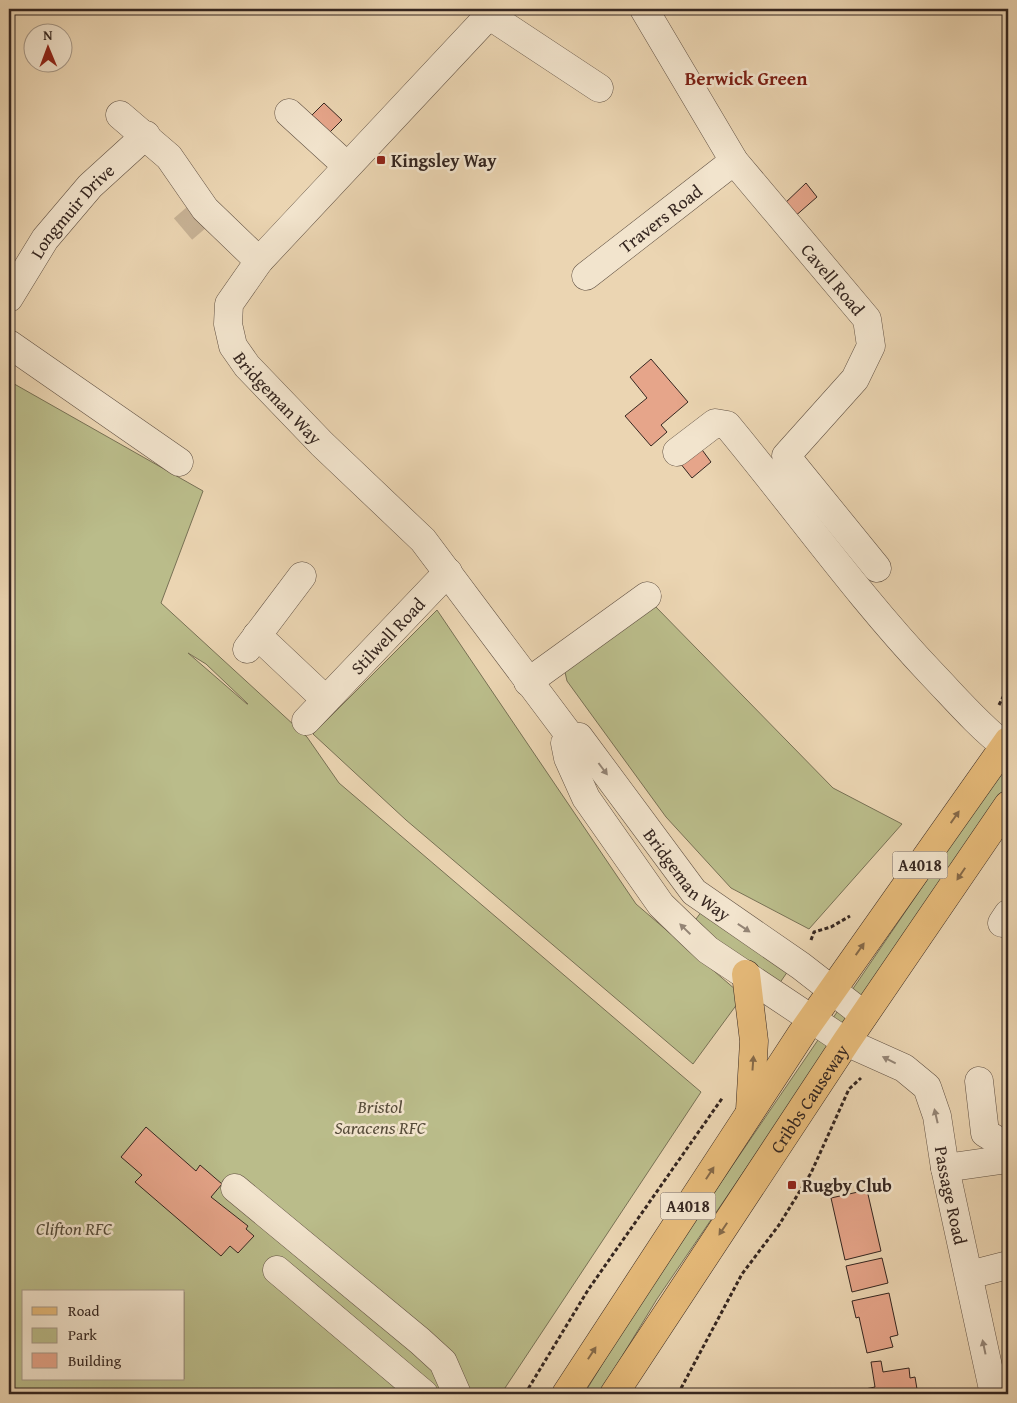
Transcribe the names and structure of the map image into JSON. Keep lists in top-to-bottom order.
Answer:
{
  "streets": {
    "main road": ["A4018", "Cribbs Causeway"],
    "street": [
      "Longmuir Drive",
      "Travers Road",
      "Cavell Road",
      "Bridgeman Way",
      "Stilwell Road",
      "Passage Road"
    ]
  },
  "crossings": [
    ["Travers Road", "Cavell Road"],
    ["Bridgeman Way", "Stilwell Road"],
    ["Bridgeman Way", "A4018"],
    ["Bridgeman Way", "Cribbs Causeway"],
    ["Bridgeman Way", "Passage Road"],
    ["A4018", "Passage Road"],
    ["Cribbs Causeway", "Passage Road"]
  ],
  "districts": ["Berwick Green"],
  "parks": ["Bristol Saracens RFC", "Clifton RFC"],
  "places": {
    "transit": ["Kingsley Way", "Rugby Club"]
  },
  "legend": ["Road", "Park", "Building"],
  "north": "top"
}
